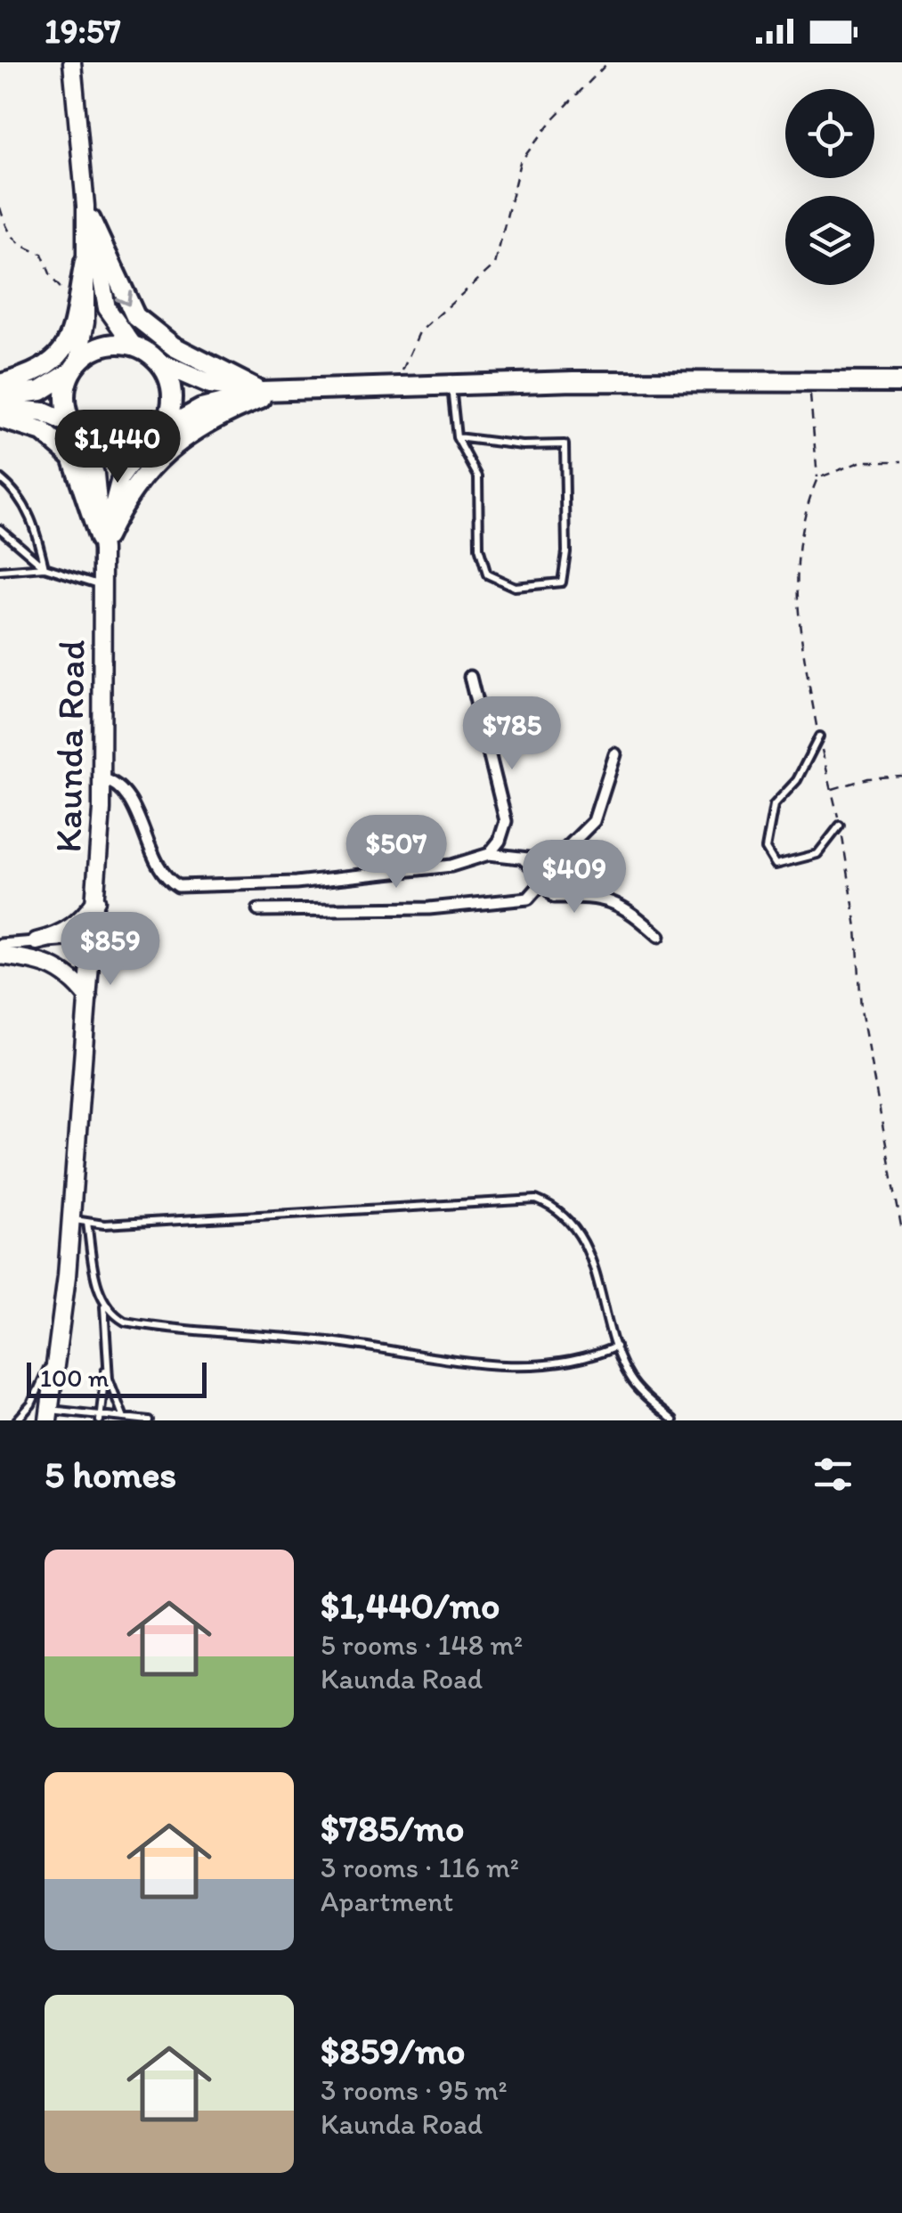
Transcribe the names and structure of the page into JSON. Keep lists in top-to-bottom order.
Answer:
{
  "streets": {
    "main road": ["Kaunda Road"]
  },
  "scale_bar": "100 m",
  "page": {
    "status": "19:57",
    "price": [
      "$1,440",
      "$785",
      "$507",
      "$409",
      "$859"
    ],
    "scale": "100 m",
    "heading": "5 homes",
    "list": [
      {
        "name": "$1,440/mo",
        "note": "5 rooms · 148 m² · Kaunda Road"
      },
      {
        "name": "$785/mo",
        "note": "3 rooms · 116 m² · Apartment"
      },
      {
        "name": "$859/mo",
        "note": "3 rooms · 95 m² · Kaunda Road"
      }
    ]
  }
}
